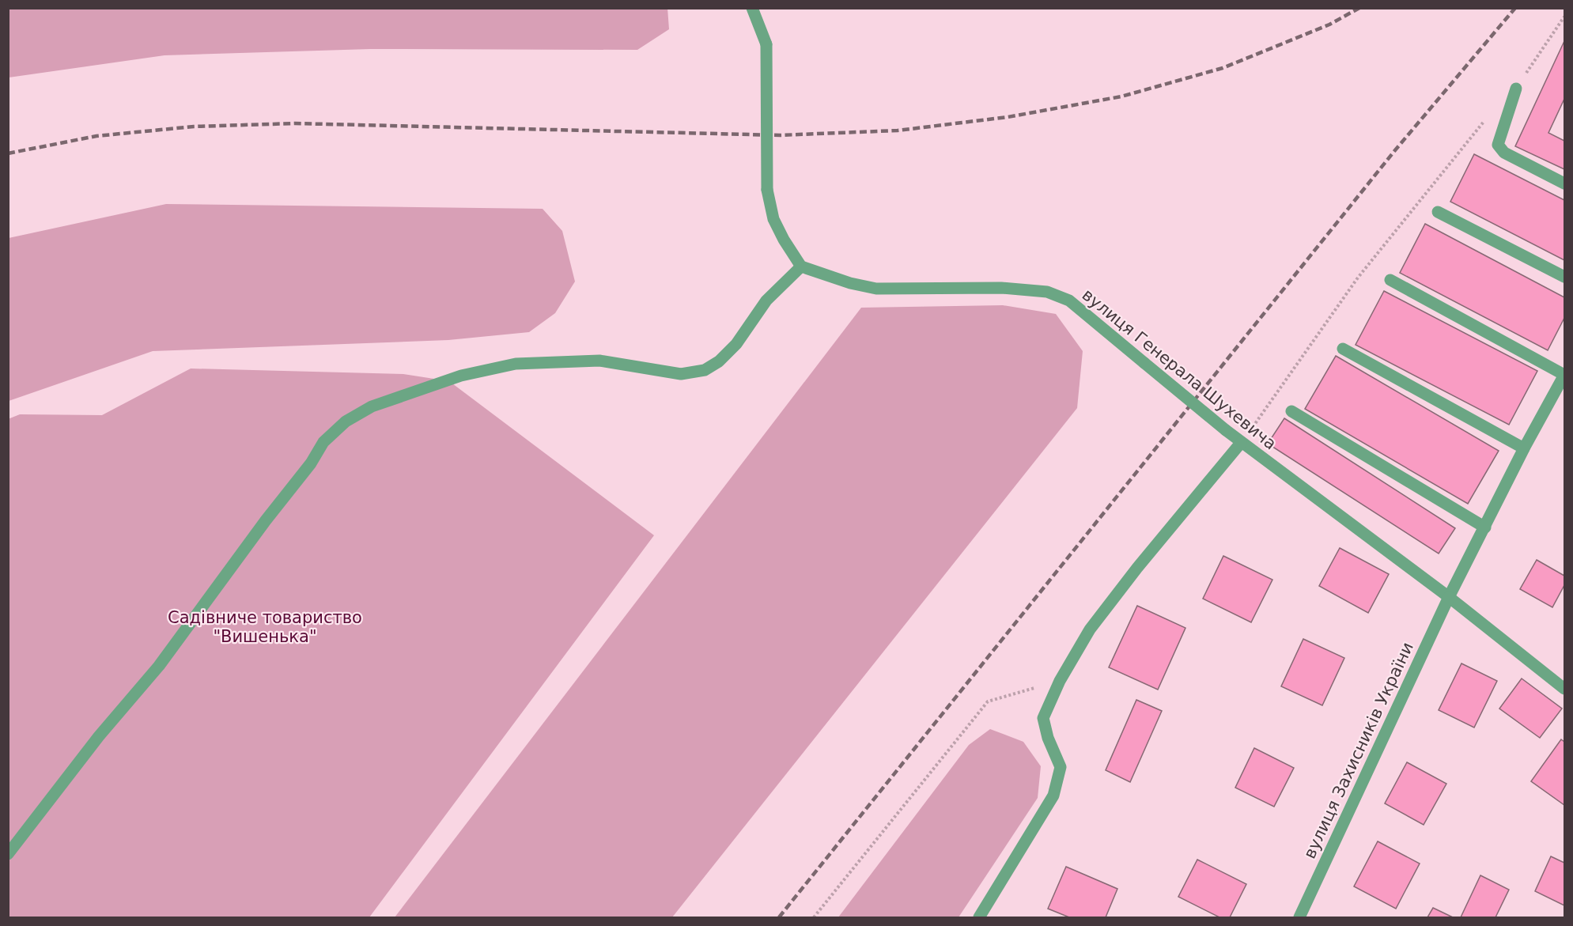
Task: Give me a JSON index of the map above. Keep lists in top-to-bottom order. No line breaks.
{"streets":{"street":["вулиця Генерала Шухевича","вулиця Захисників України"]},"crossings":[["вулиця Генерала Шухевича","вулиця Захисників України"]],"parks":["Садівниче товариство \"Вишенька\""]}
